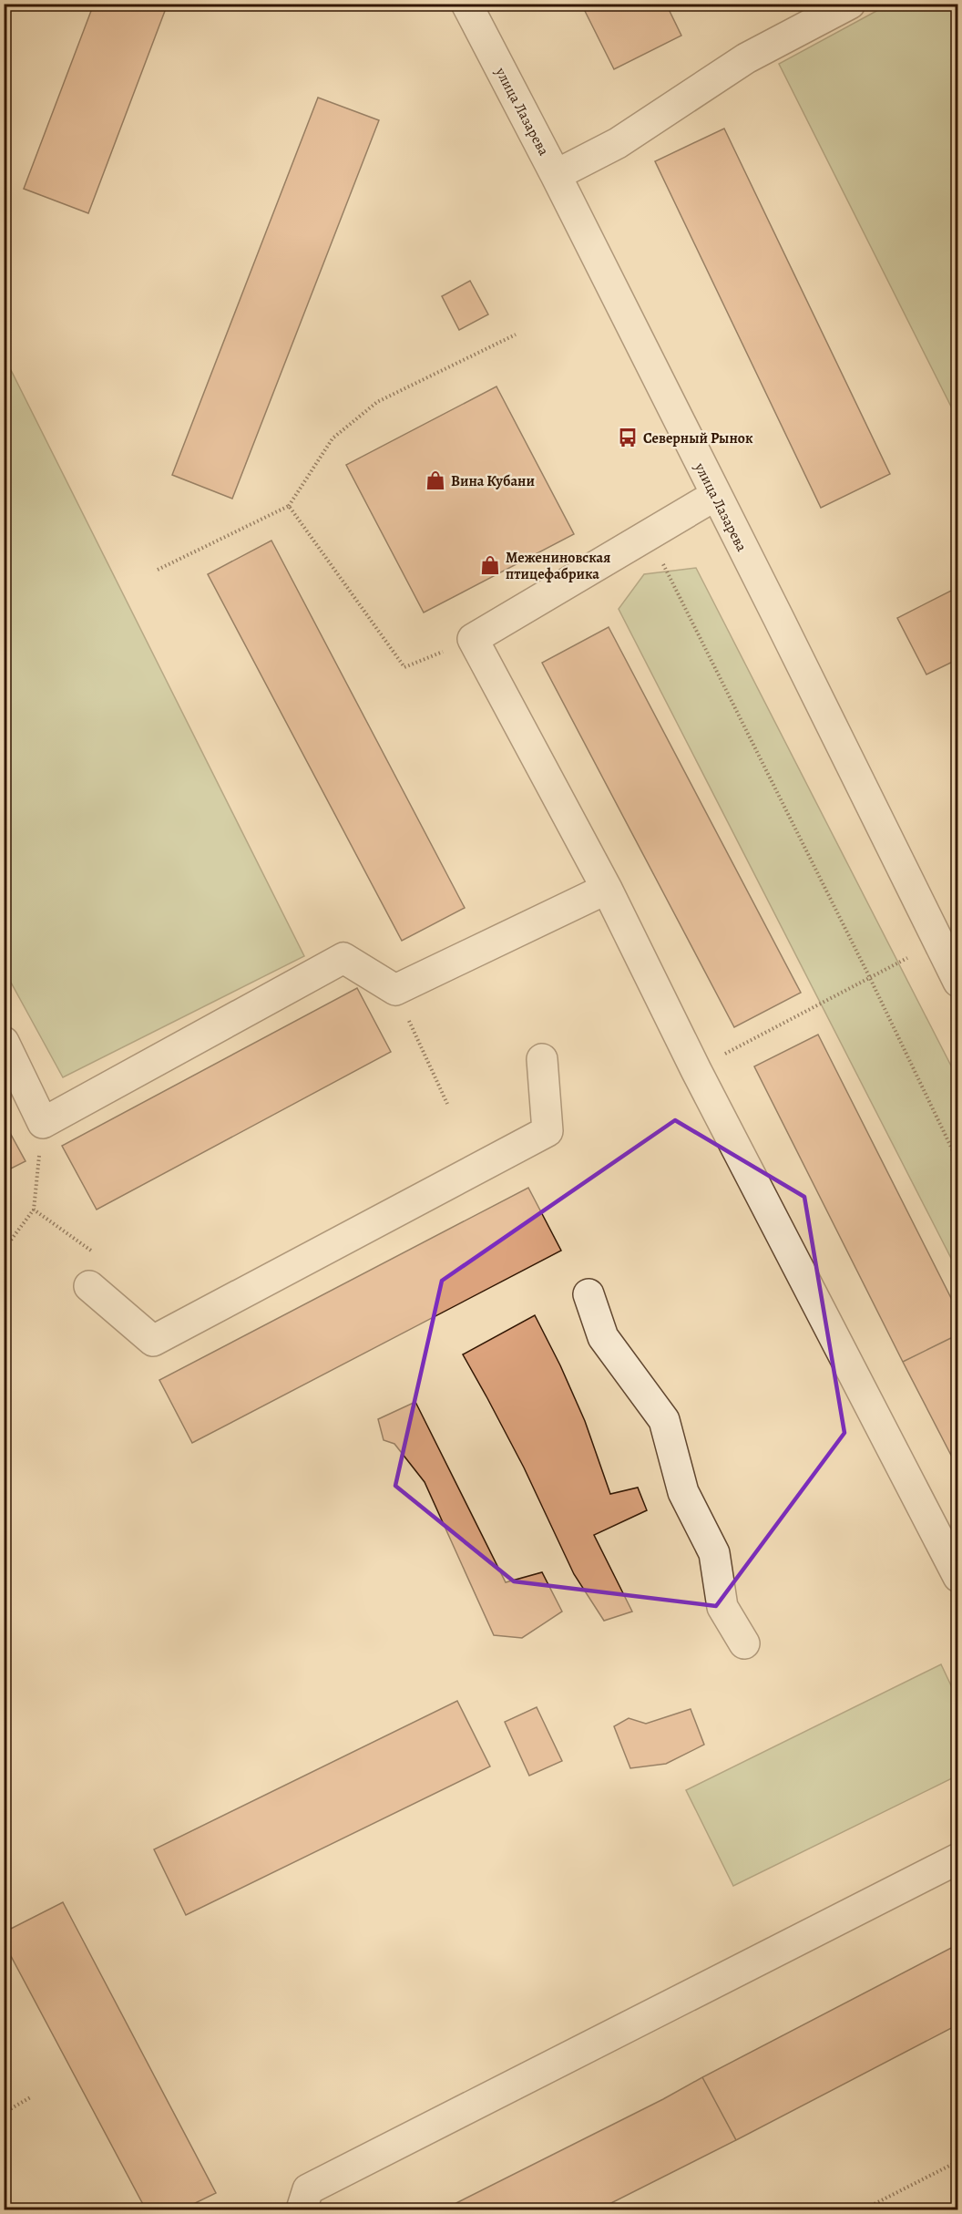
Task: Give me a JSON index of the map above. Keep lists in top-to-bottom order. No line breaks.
{"streets":{"street":["улица Лазарева"]},"places":{"bus stop":["Северный Рынок"],"shop":["Вина Кубани","Межениновская птицефабрика"]}}
